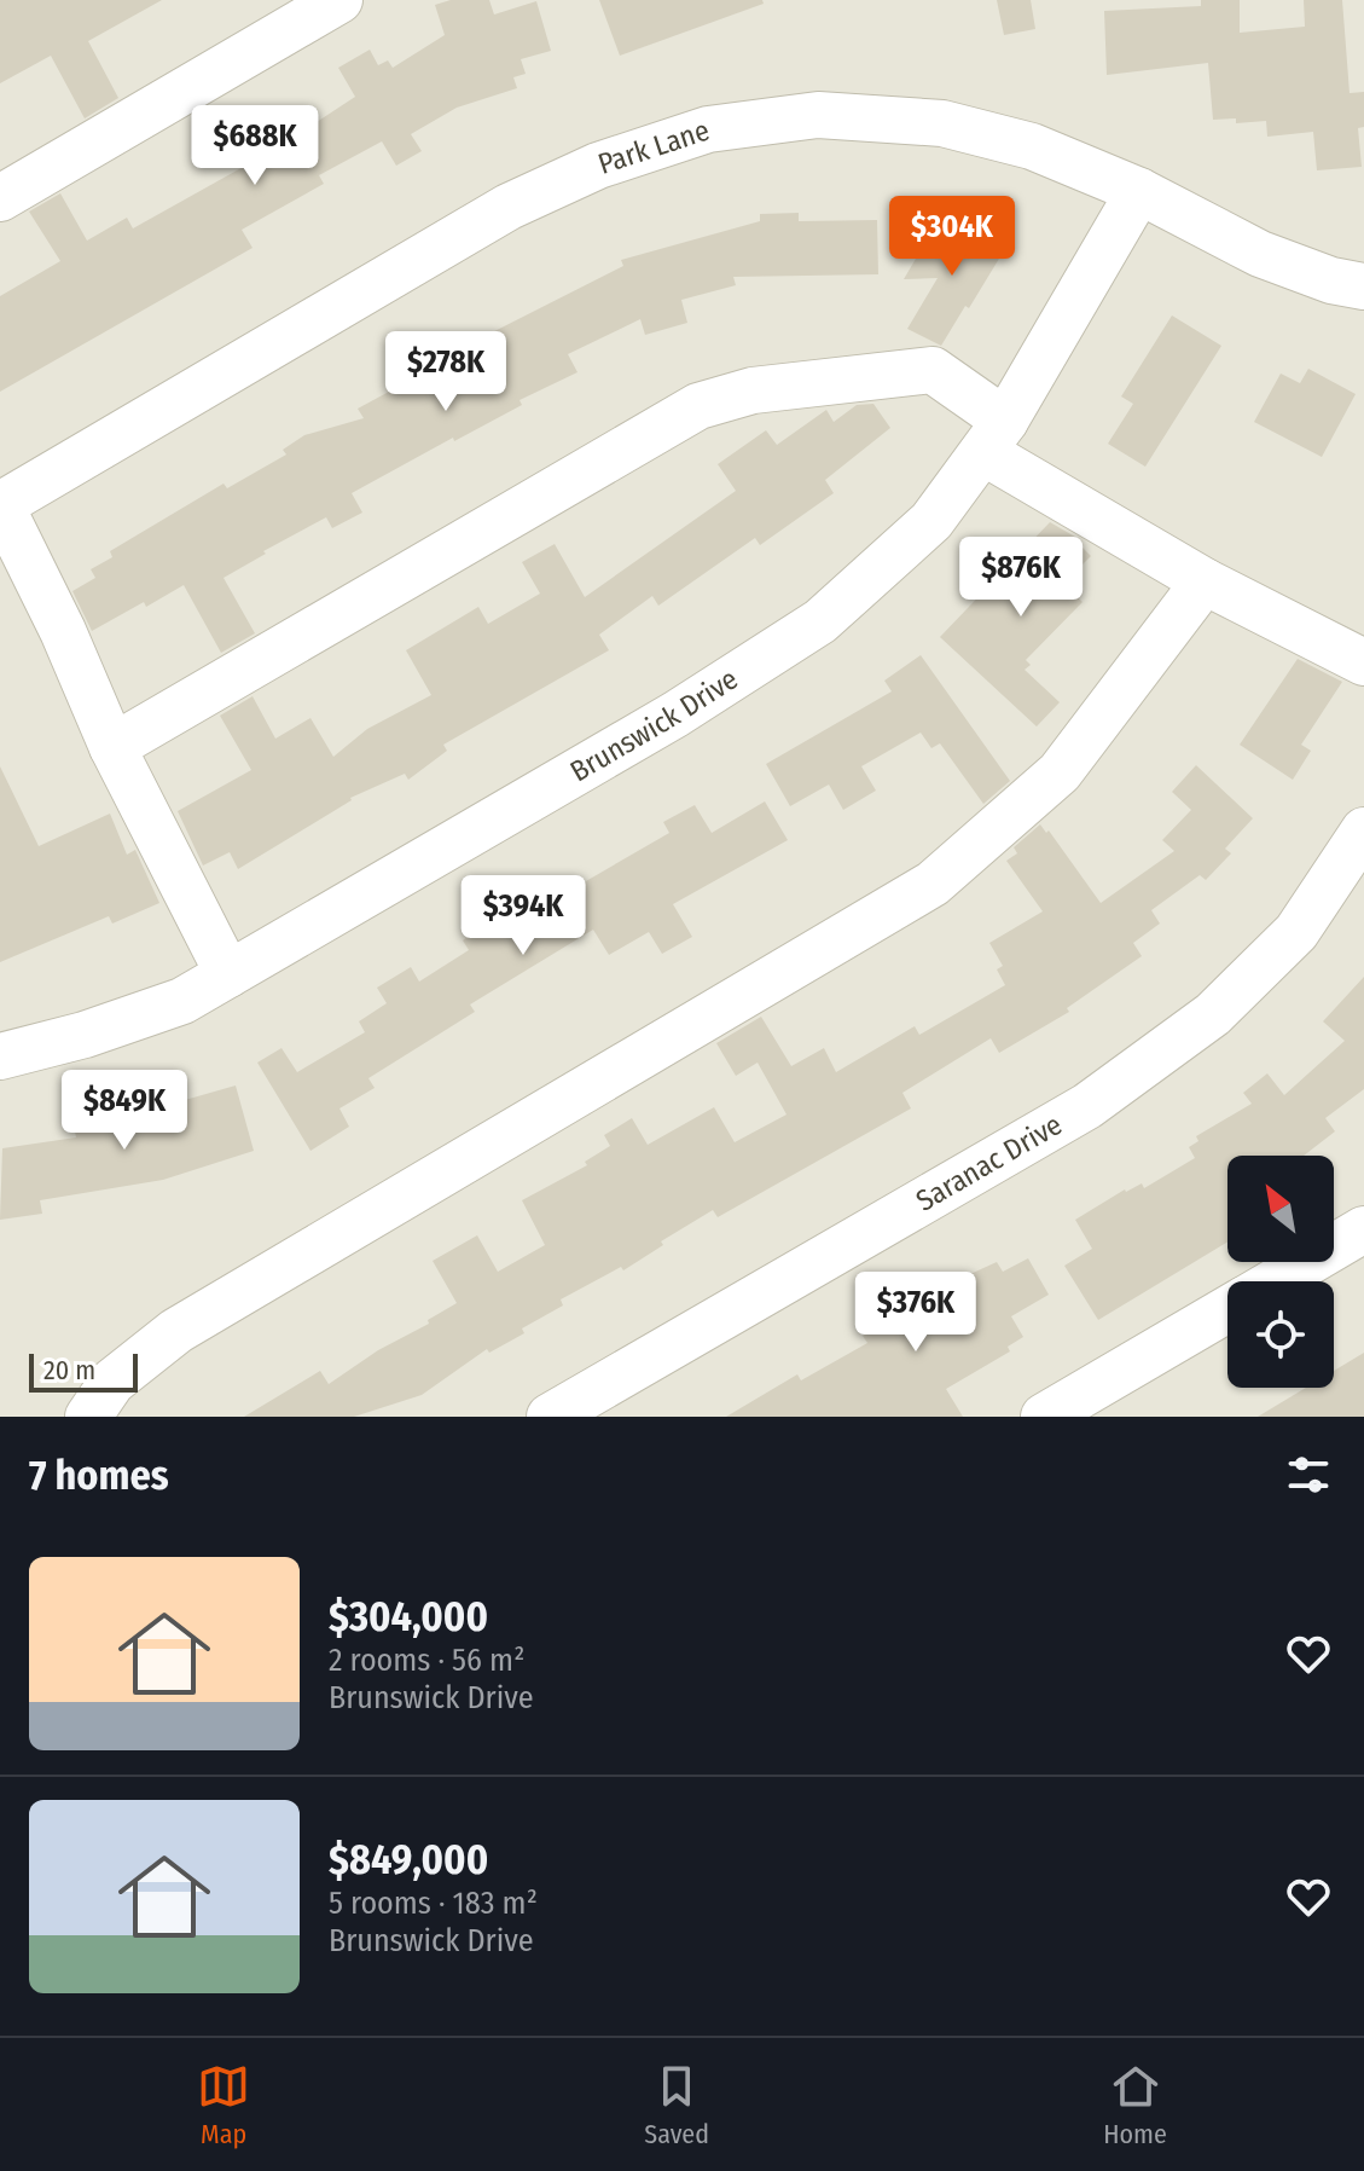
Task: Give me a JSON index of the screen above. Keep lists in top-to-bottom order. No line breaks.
{"streets":{"street":["Park Lane","Brunswick Drive","Saranac Drive"]},"crossings":[["Park Lane","Brunswick Drive"]],"scale_bar":"20 m","north":"top left","page":{"price":["$688K","$304K","$278K","$876K","$394K","$849K","$376K"],"scale":"20 m","heading":"7 homes","list":[{"name":"$304,000","note":"2 rooms · 56 m² · Brunswick Drive"},{"name":"$849,000","note":"5 rooms · 183 m² · Brunswick Drive"}],"tabs":["Map","Saved","Home"]}}
